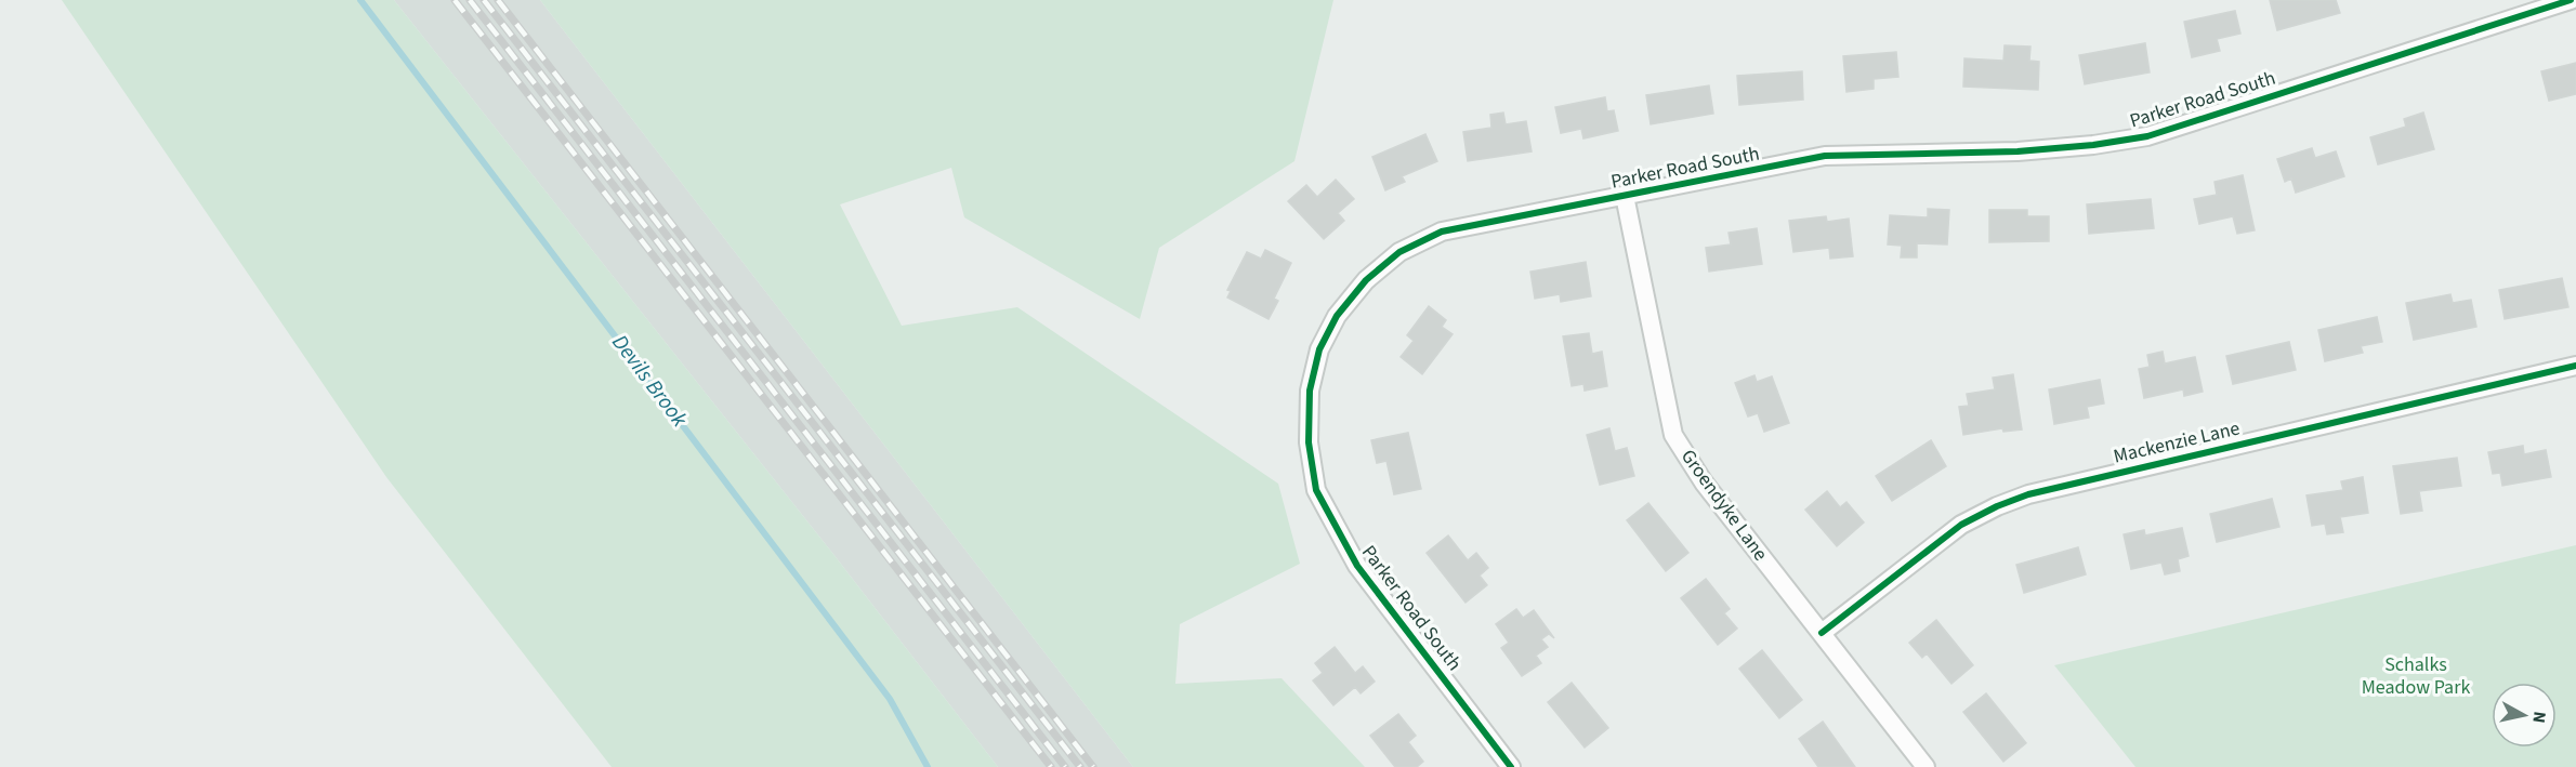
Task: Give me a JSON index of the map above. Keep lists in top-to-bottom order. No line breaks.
{"streets":{"street":["Parker Road South","Mackenzie Lane","Groendyke Lane"]},"crossings":[["Parker Road South","Groendyke Lane"],["Mackenzie Lane","Groendyke Lane"]],"water":["Devils Brook"],"parks":["Schalks Meadow Park"],"north":"right"}
